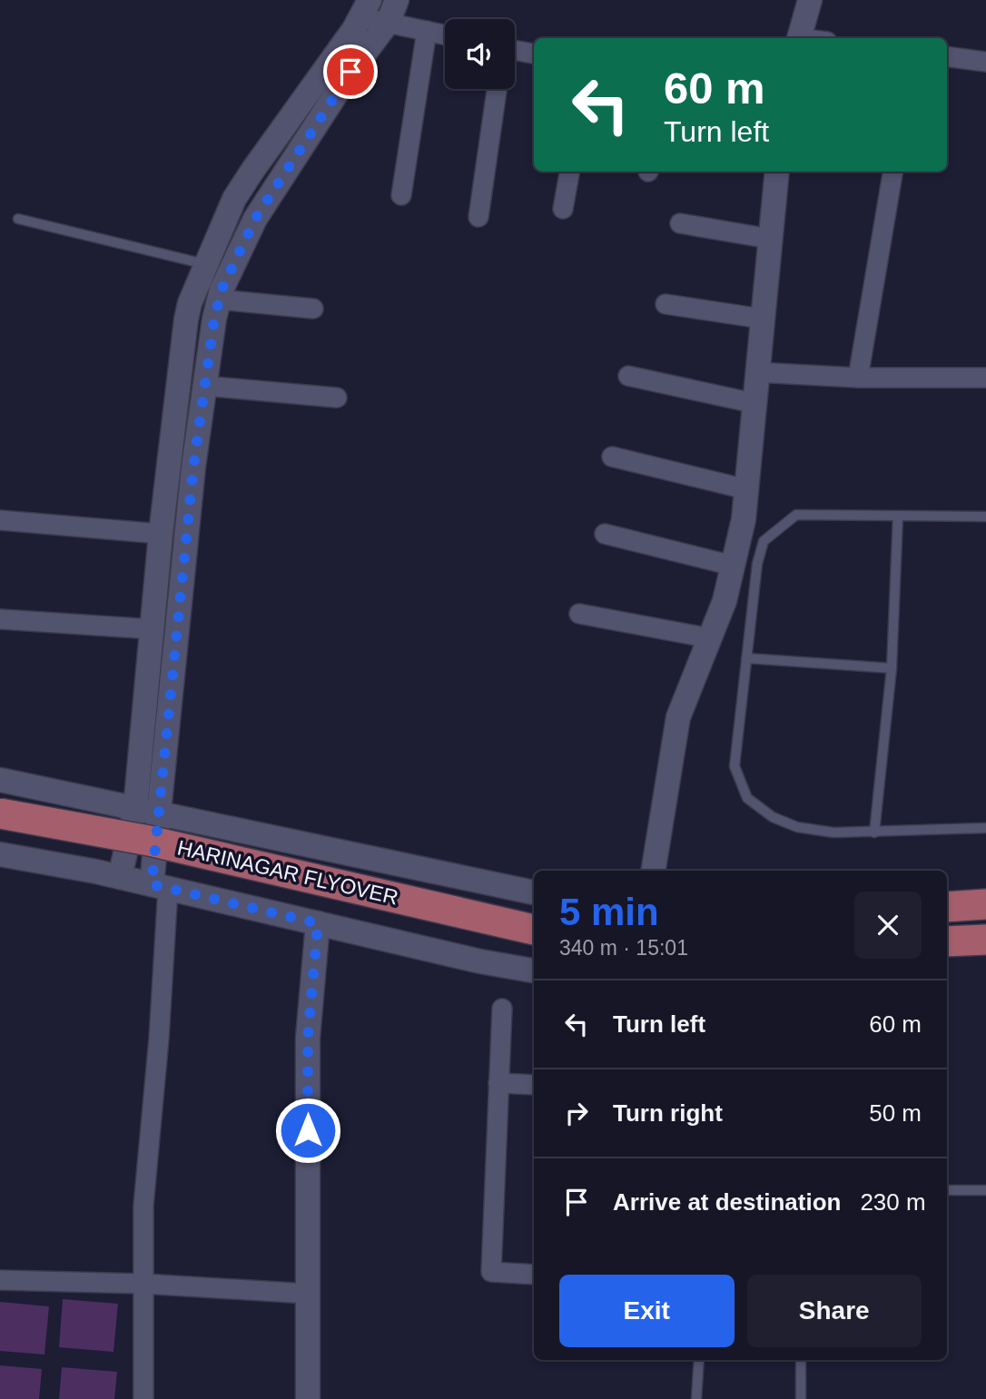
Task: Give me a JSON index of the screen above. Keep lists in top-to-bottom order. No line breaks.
{"streets":{"main road":["HARINAGAR FLYOVER"]},"page":{"turn":["60 m","Turn left"],"heading":["5 min","340 m · 15:01"],"list":[{"name":"Turn left","value":"60 m"},{"name":"Turn right","value":"50 m"},{"name":"Arrive at destination","value":"230 m"}],"buttons":["Exit","Share"]}}
